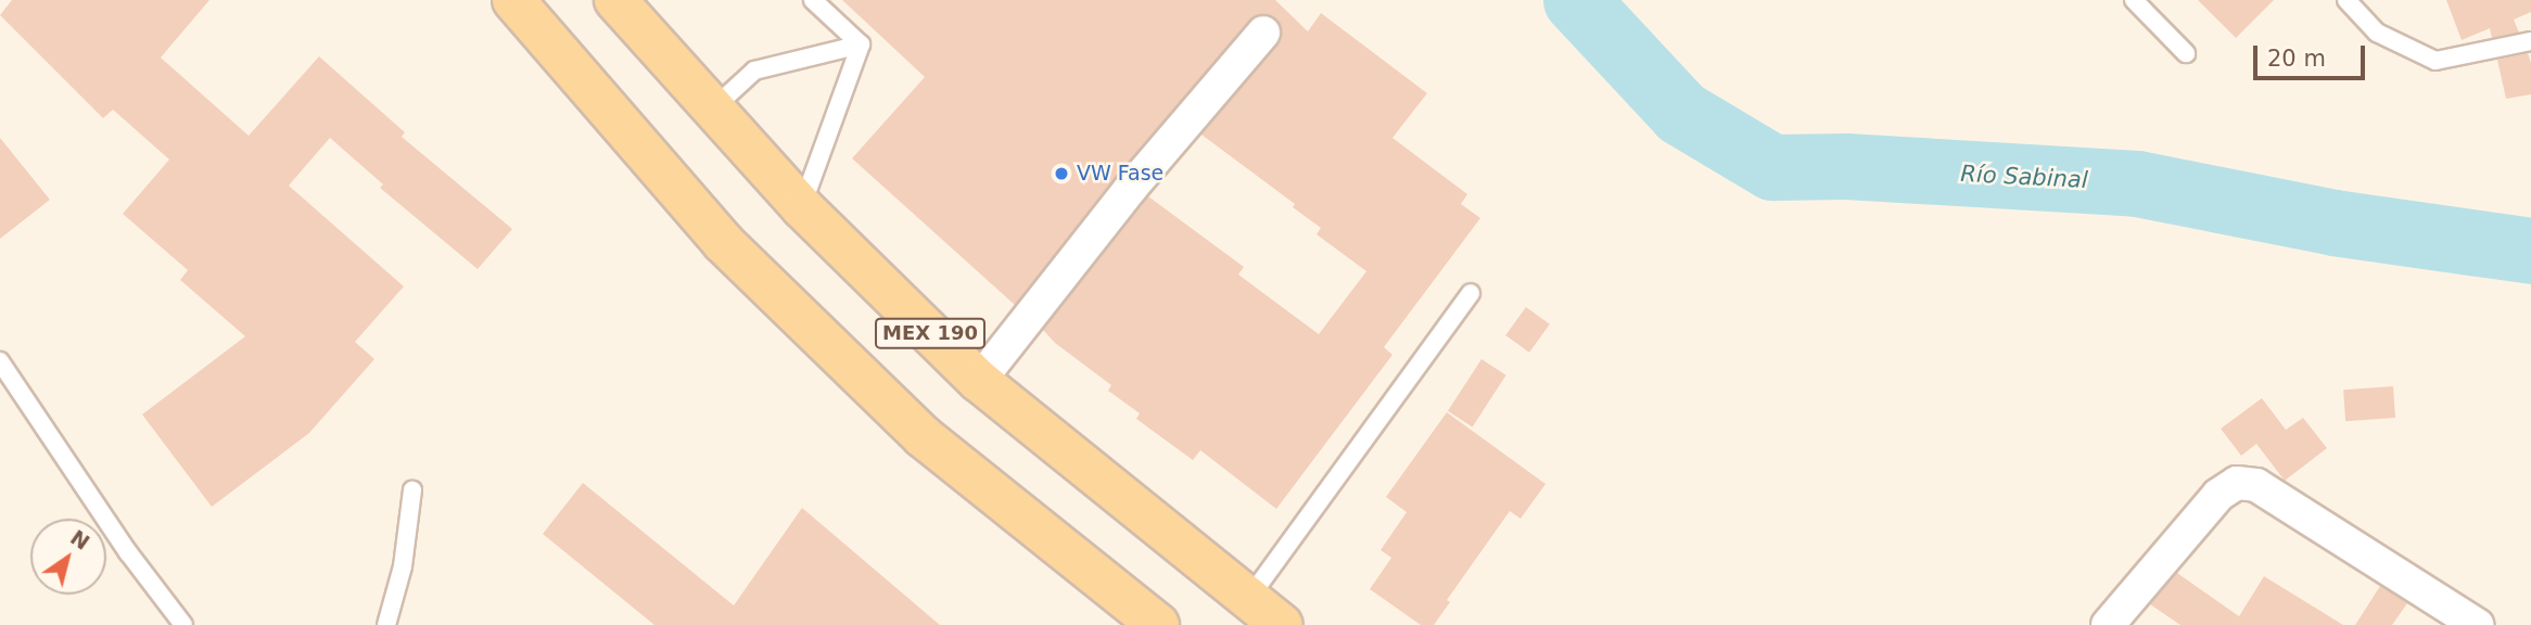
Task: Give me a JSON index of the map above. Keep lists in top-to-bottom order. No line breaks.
{"streets":{"main road":["MEX 190"]},"water":["Río Sabinal"],"places":["VW Fase"],"scale_bar":"20 m","north":"top right"}
